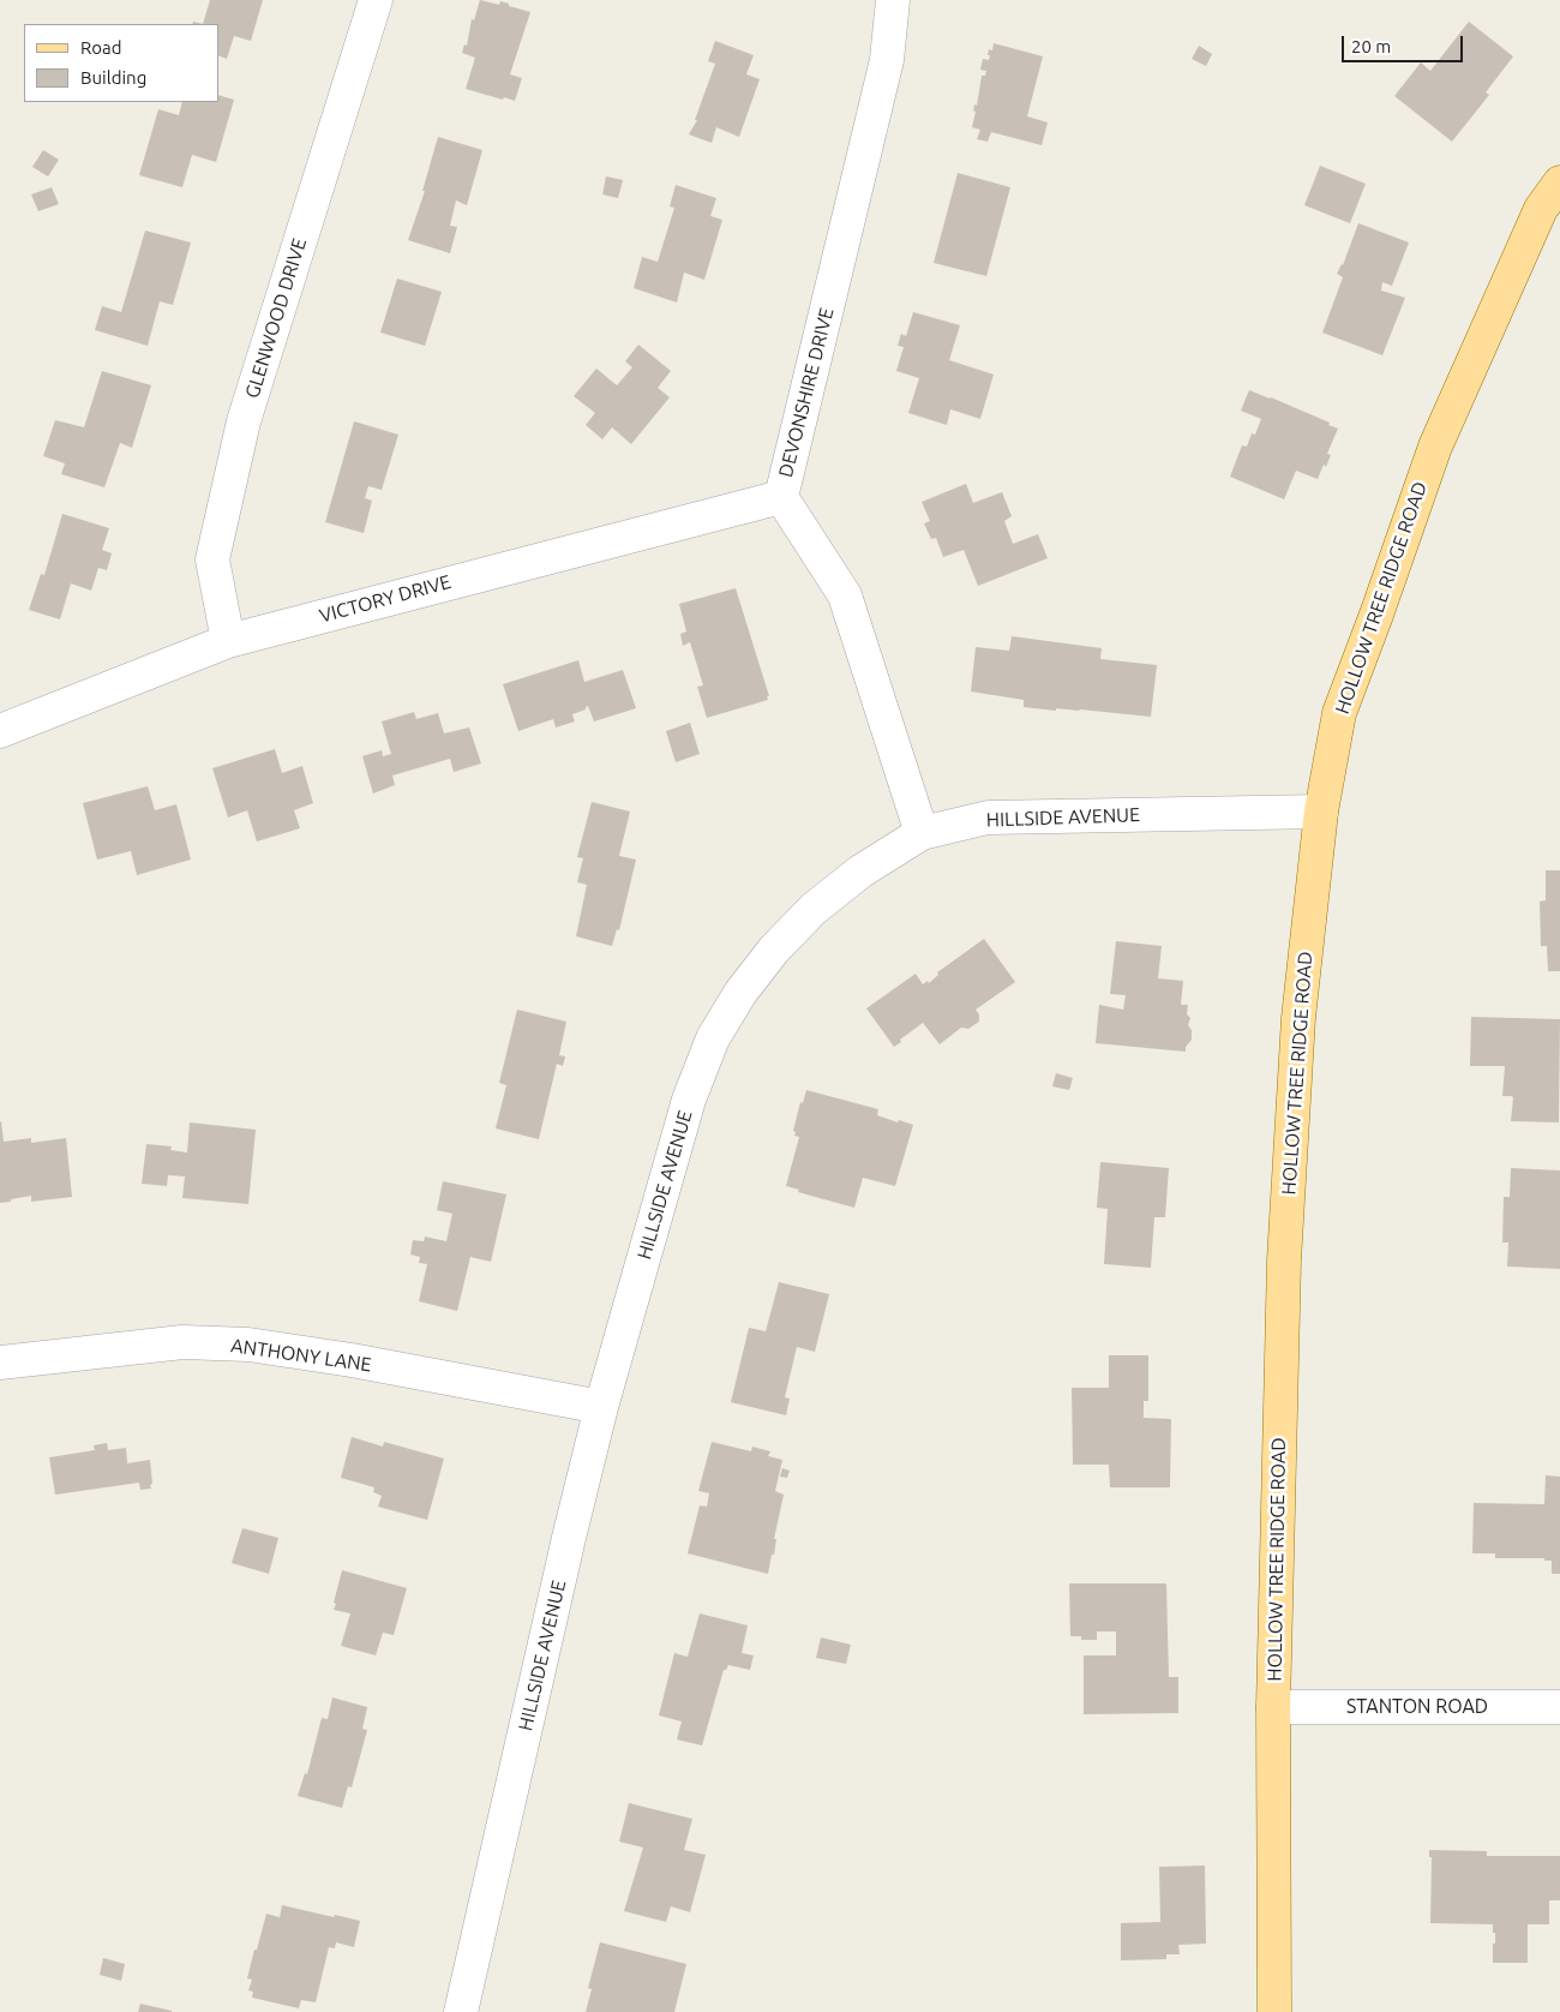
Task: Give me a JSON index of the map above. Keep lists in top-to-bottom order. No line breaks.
{"streets":{"main road":["HOLLOW TREE RIDGE ROAD"],"street":["GLENWOOD DRIVE","DEVONSHIRE DRIVE","VICTORY DRIVE","HILLSIDE AVENUE","ANTHONY LANE","STANTON ROAD"]},"crossings":[["GLENWOOD DRIVE","VICTORY DRIVE"],["DEVONSHIRE DRIVE","VICTORY DRIVE"],["DEVONSHIRE DRIVE","HILLSIDE AVENUE"],["HOLLOW TREE RIDGE ROAD","HILLSIDE AVENUE"],["HOLLOW TREE RIDGE ROAD","STANTON ROAD"],["HILLSIDE AVENUE","ANTHONY LANE"]],"legend":["Road","Building"],"scale_bar":"20 m"}
